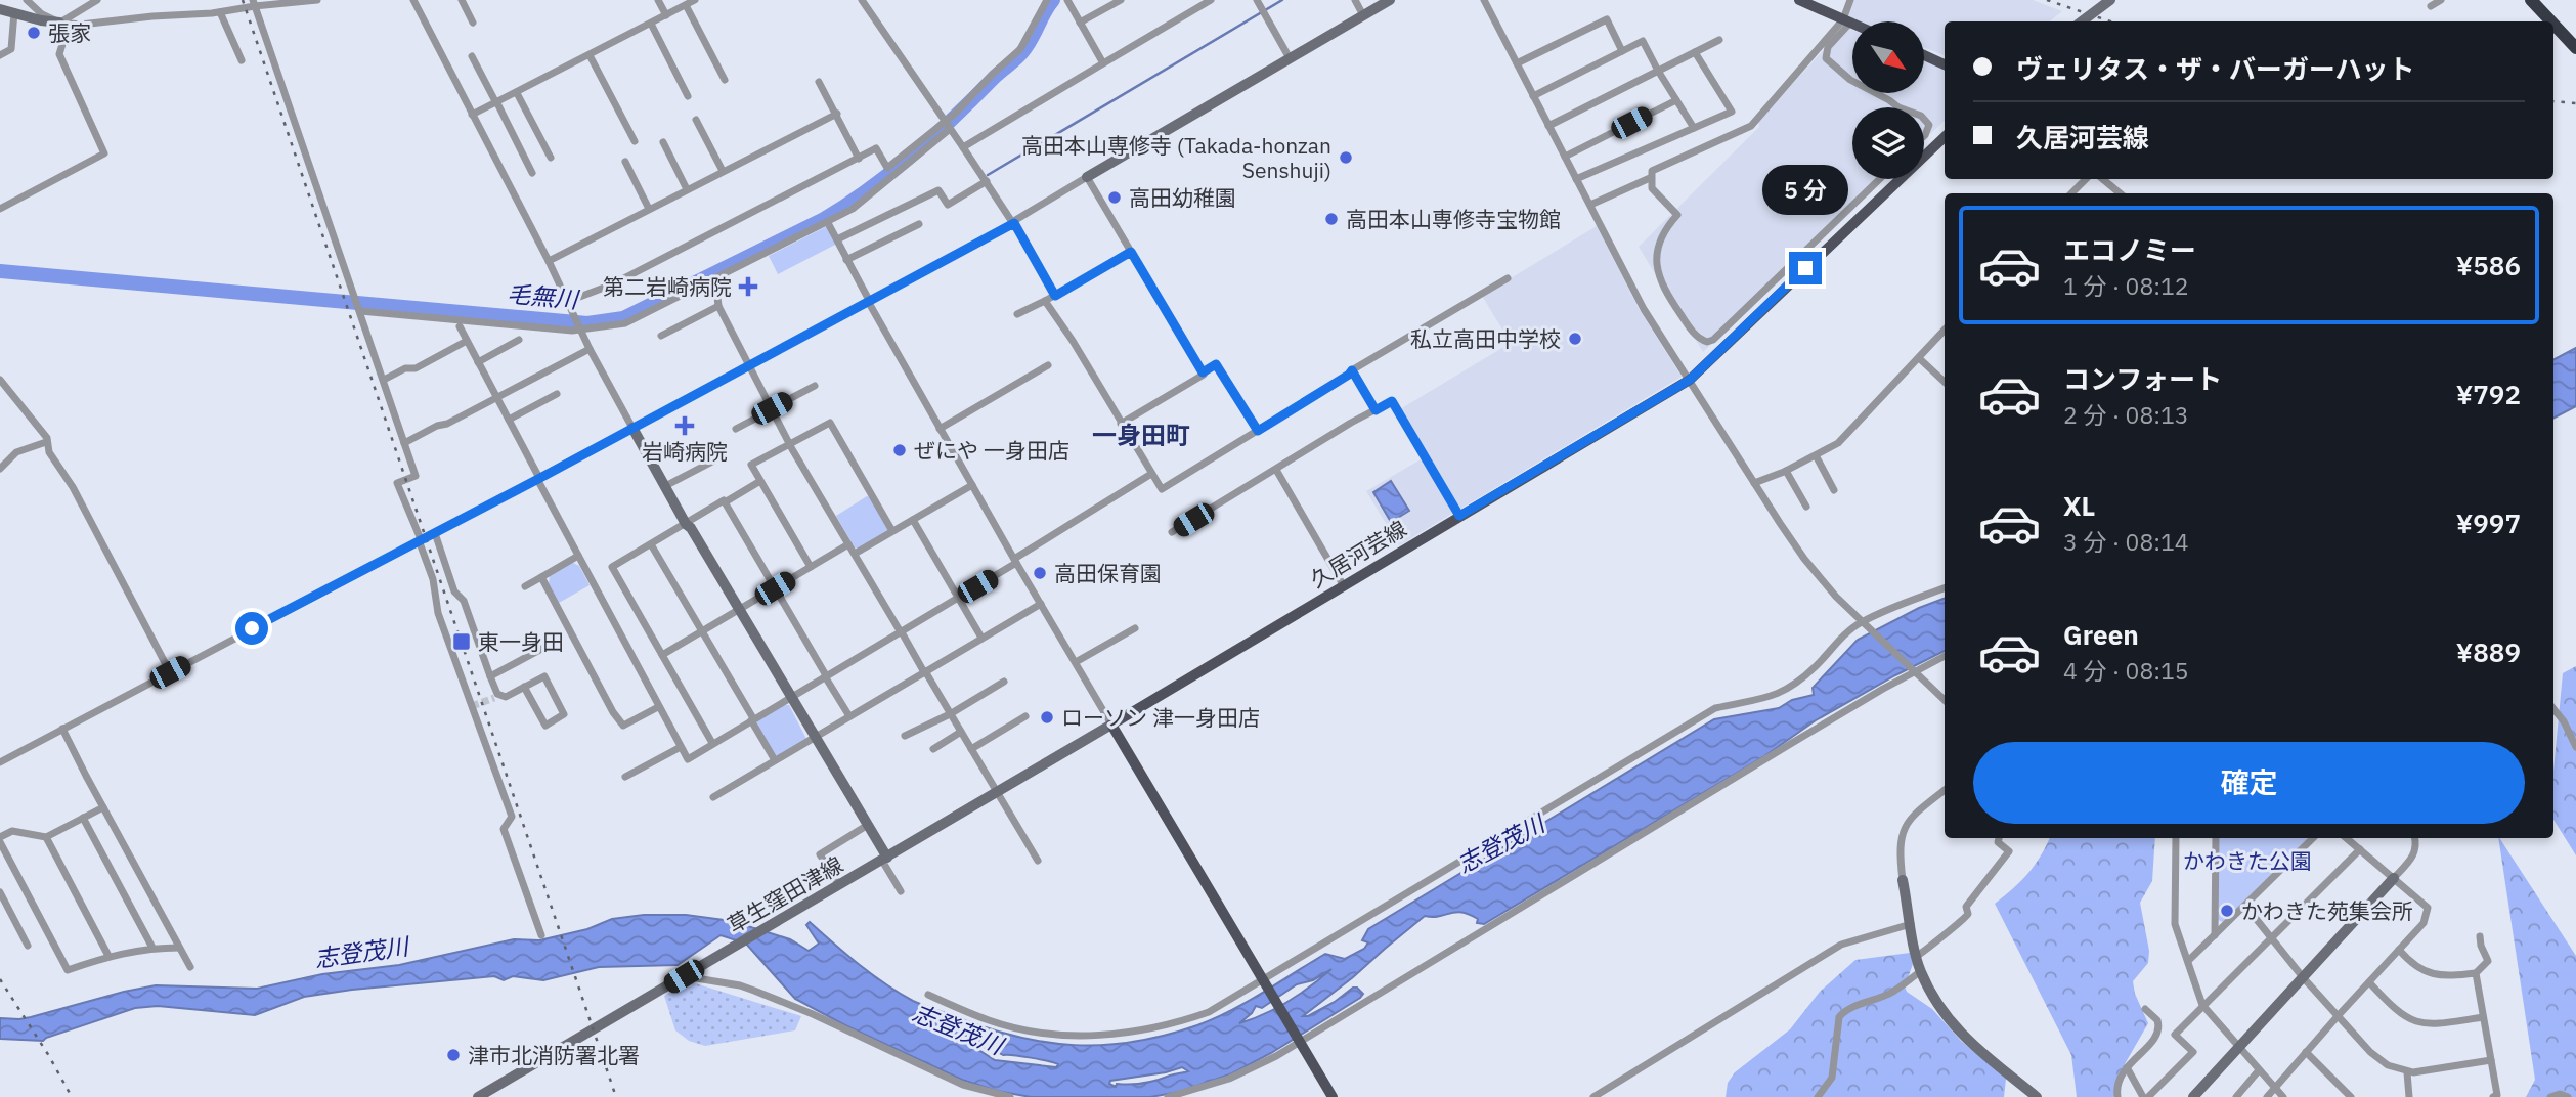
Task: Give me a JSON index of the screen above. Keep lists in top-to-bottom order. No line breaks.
{"streets":{"main road":["久居河芸線"],"street":["草生窪田津線"]},"crossings":[["久居河芸線","草生窪田津線"]],"districts":["一身田町"],"water":["毛無川","志登茂川"],"parks":["かわきた公園"],"places":{"other":["張家","高田本山専修寺 (Takada-honzan Senshuji)","高田幼稚園","高田本山専修寺宝物館","私立高田中学校","ぜにや 一身田店","高田保育園","ローソン 津一身田店","かわきた苑集会所","津市北消防署北署"],"health":["第二岩崎病院","岩崎病院"],"transit":["東一身田"]},"north":"bottom right","page":{"banner":["ヴェリタス・ザ・バーガーハット","久居河芸線"],"bubble":"5 分","list":[{"name":"エコノミー","note":"1 分 · 08:12","value":"¥586"},{"name":"コンフォート","note":"2 分 · 08:13","value":"¥792"},{"name":"XL","note":"3 分 · 08:14","value":"¥997"},{"name":"Green","note":"4 分 · 08:15","value":"¥889"}],"buttons":"確定"}}
